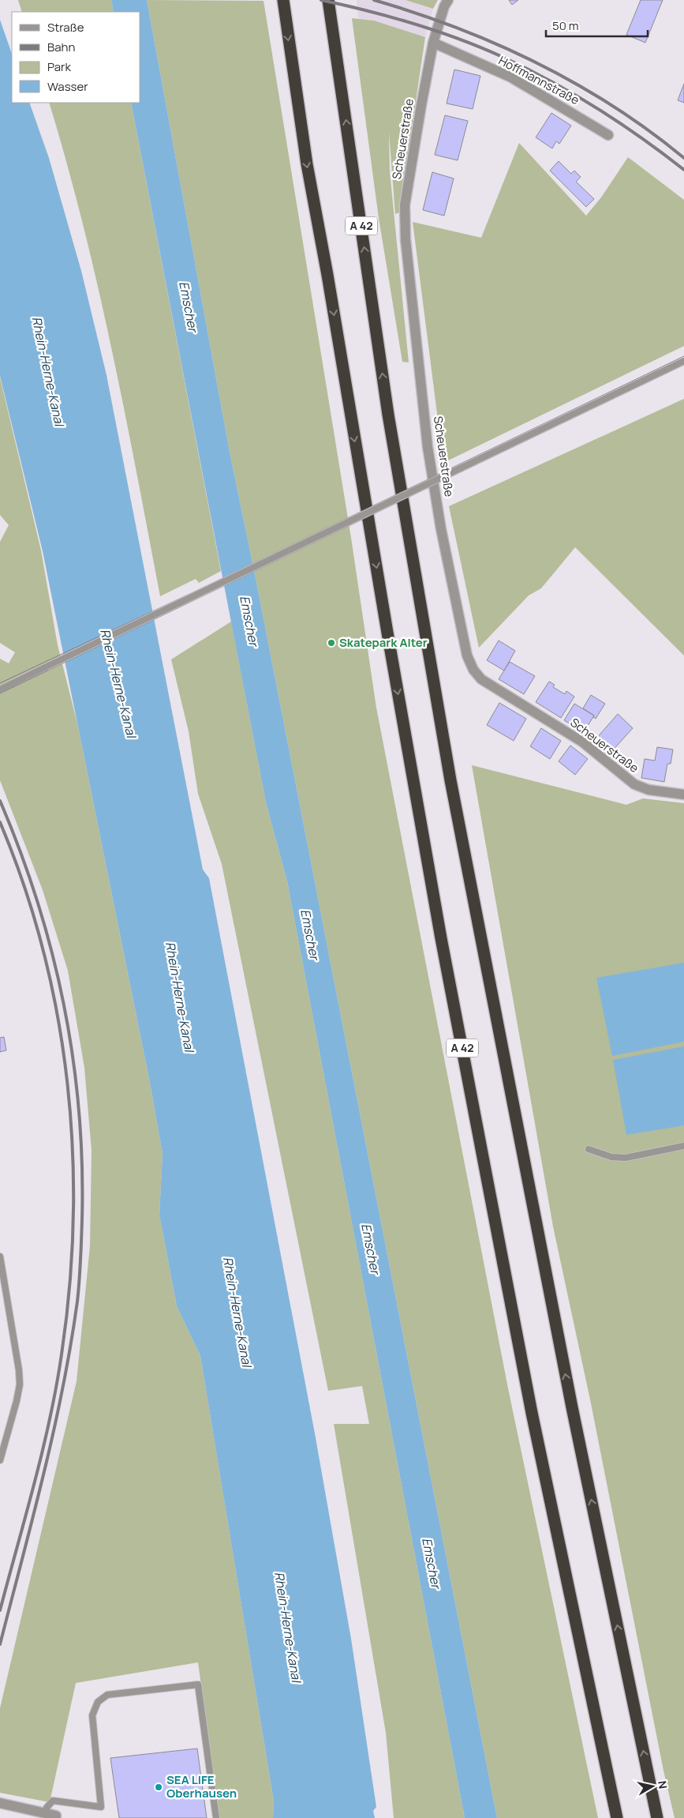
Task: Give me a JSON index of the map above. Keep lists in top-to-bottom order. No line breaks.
{"streets":{"highway":["A 42"],"street":["Hoffmannstraße","Scheuerstraße"]},"crossings":[["Hoffmannstraße","Scheuerstraße"]],"water":["Emscher","Rhein-Herne-Kanal"],"places":["Skatepark Alter","SEA LIFE Oberhausen"],"legend":["Straße","Bahn","Park","Wasser"],"scale_bar":"50 m","north":"right"}
